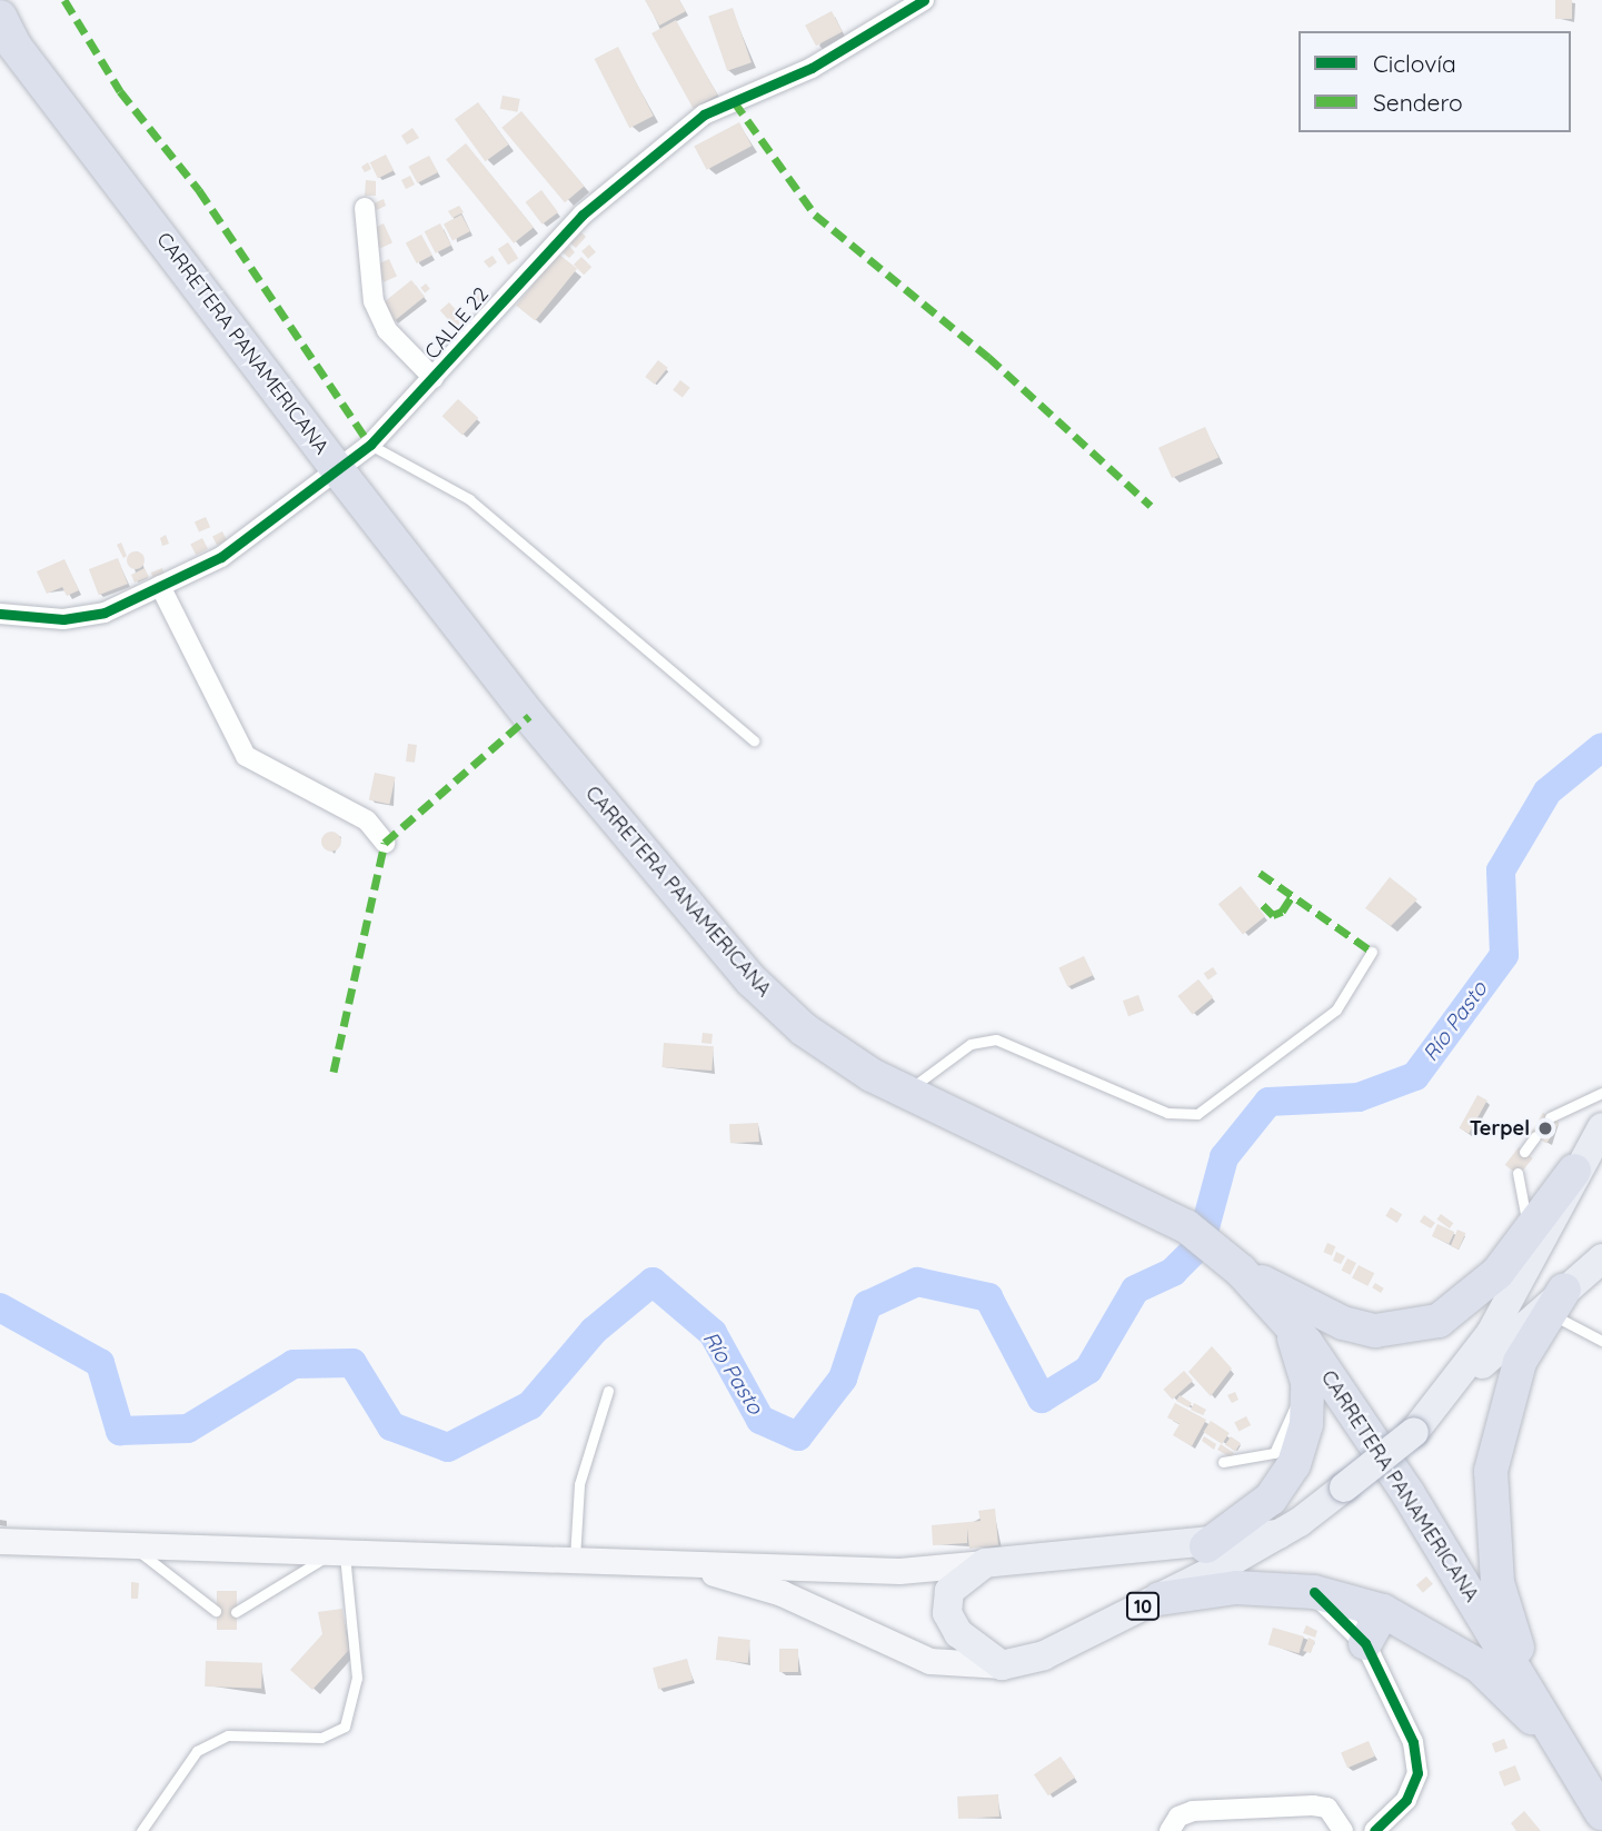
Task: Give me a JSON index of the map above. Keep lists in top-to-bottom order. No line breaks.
{"streets":{"highway":["CARRETERA PANAMERICANA"],"main road":["10"],"street":["CALLE 22"]},"crossings":[["CALLE 22","CARRETERA PANAMERICANA"]],"water":["Río Pasto"],"places":["Terpel"],"legend":["Ciclovía","Sendero"]}
